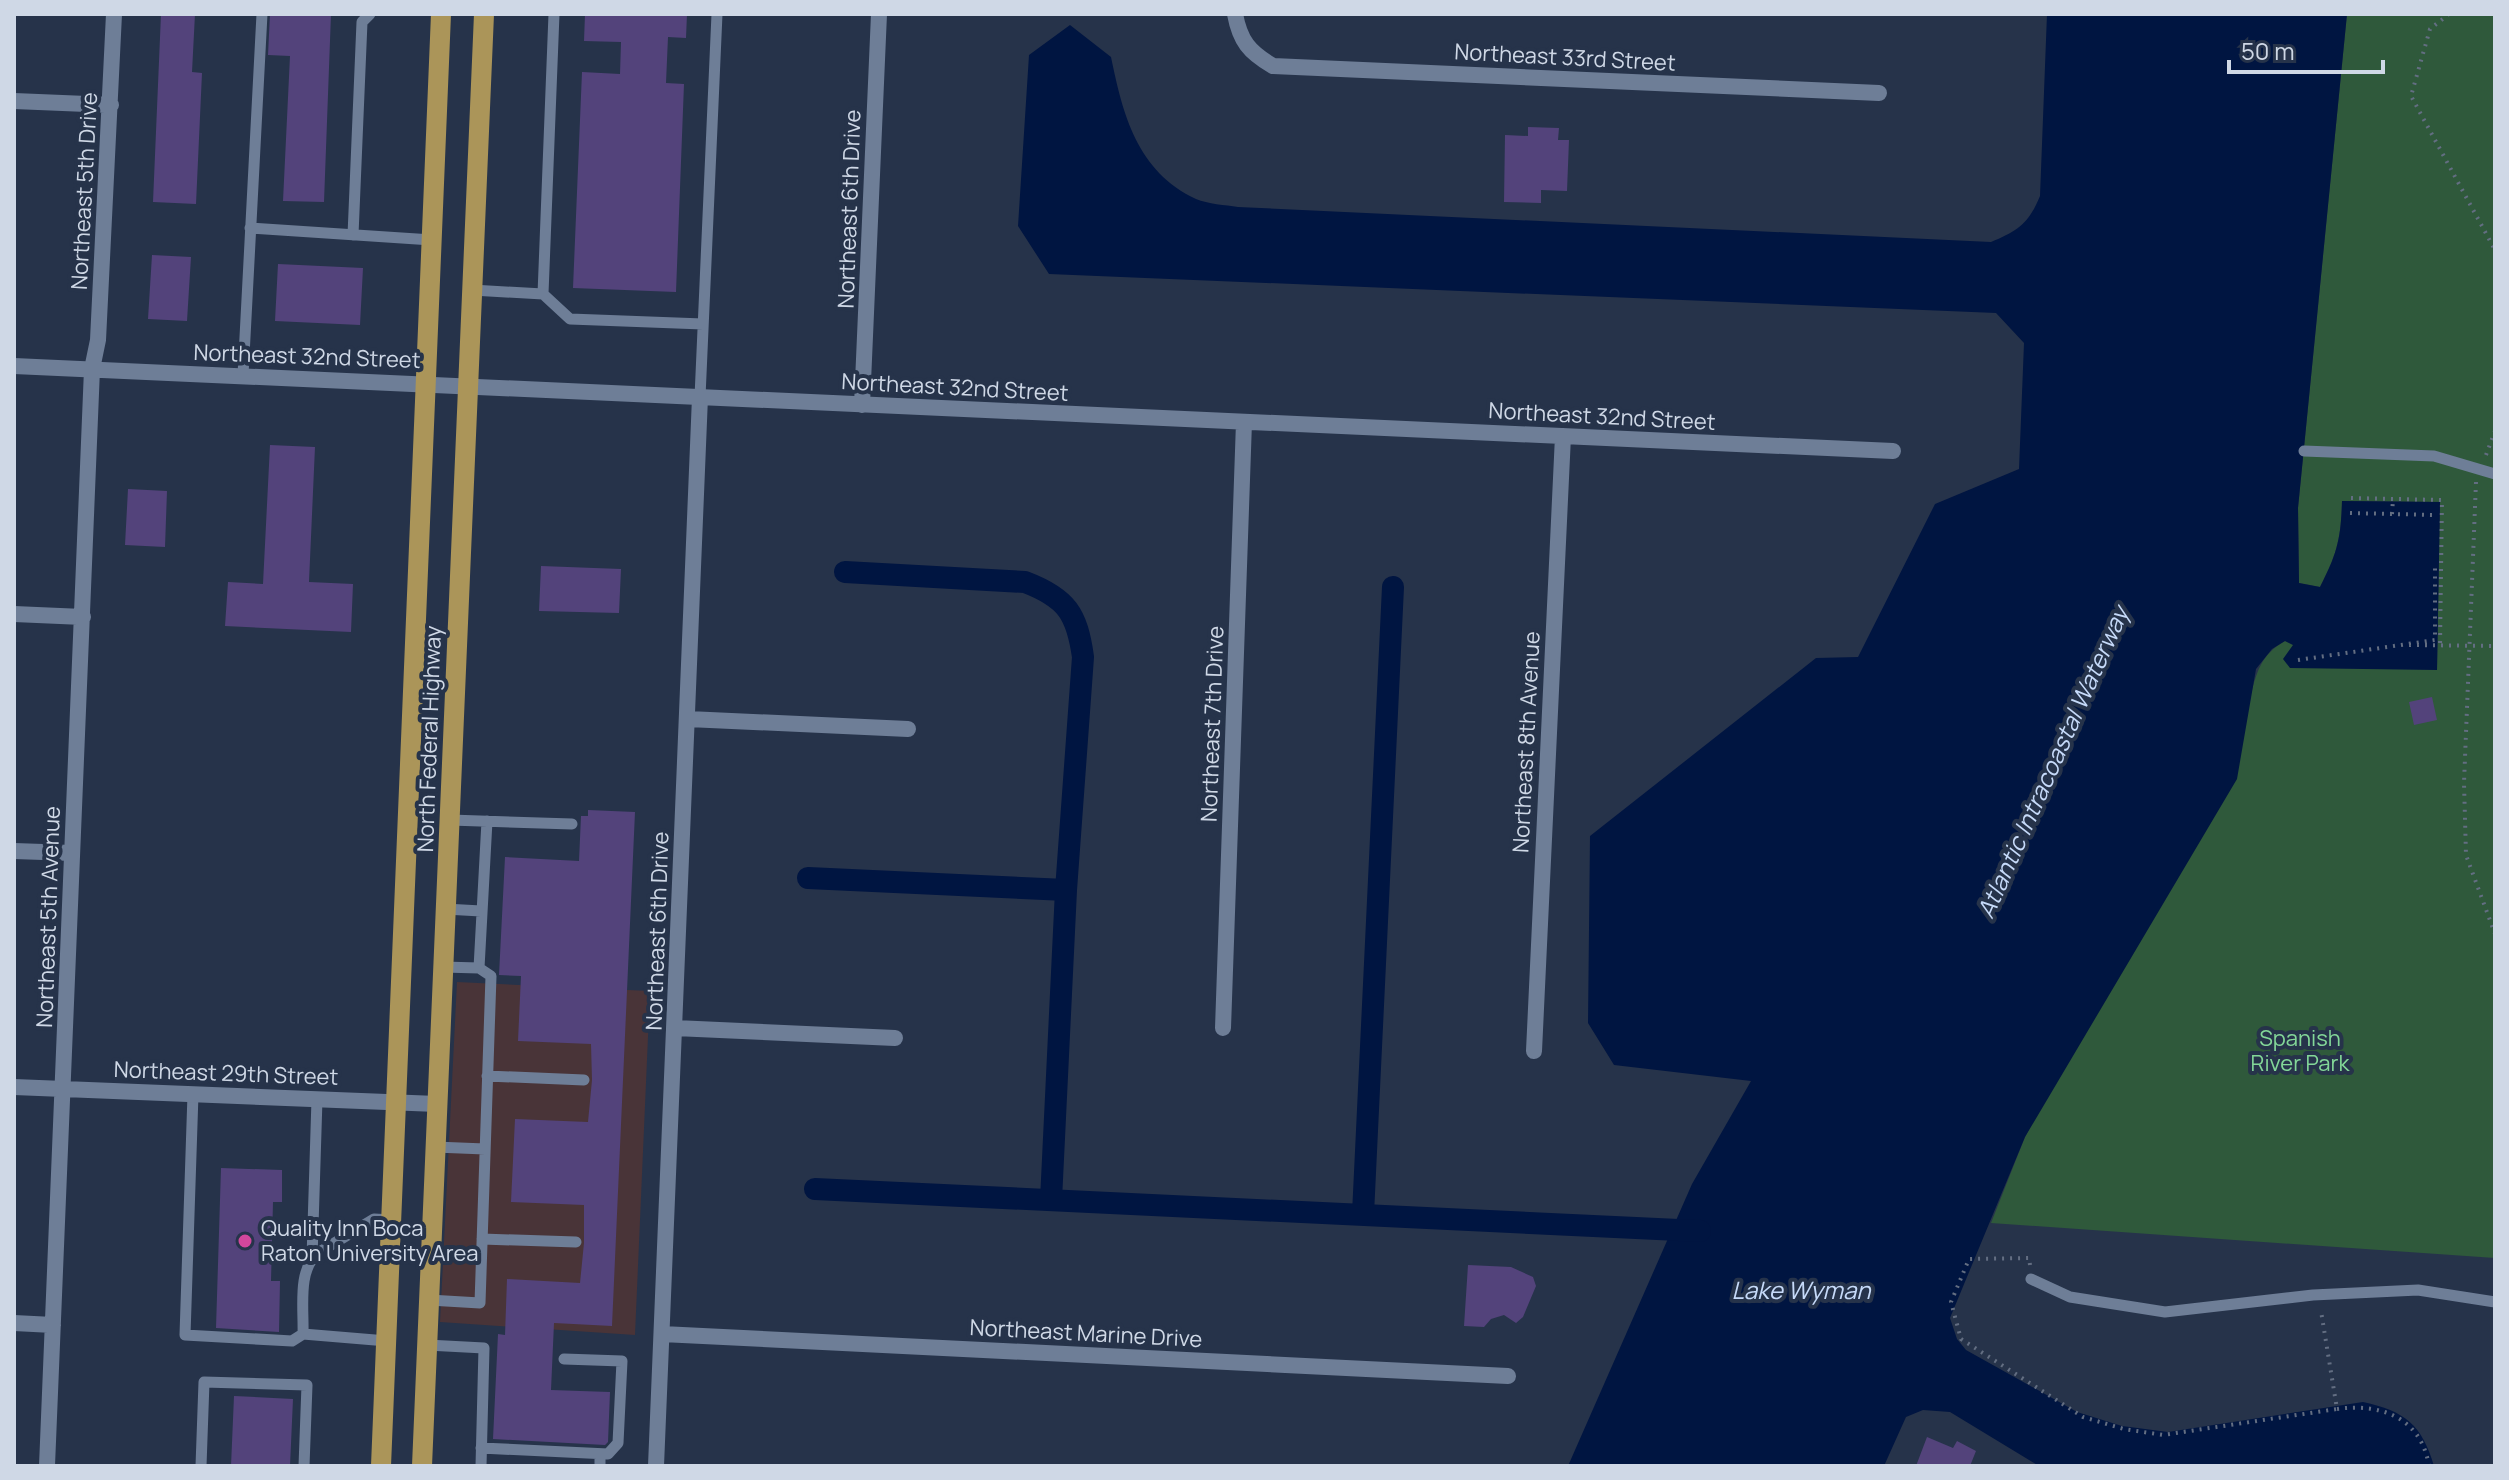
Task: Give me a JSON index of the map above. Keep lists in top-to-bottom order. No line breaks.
{"streets":{"main road":["North Federal Highway"],"street":["Northeast 33rd Street","Northeast 5th Drive","Northeast 6th Drive","Northeast 32nd Street","Northeast 7th Drive","Northeast 8th Avenue","Northeast 5th Avenue","Northeast 29th Street","Northeast Marine Drive"]},"crossings":[["Northeast 5th Drive","Northeast 32nd Street"],["Northeast 5th Drive","Northeast 5th Avenue"],["Northeast 6th Drive","Northeast 32nd Street"],["Northeast 6th Drive","Northeast Marine Drive"],["Northeast 32nd Street","Northeast 7th Drive"],["Northeast 32nd Street","North Federal Highway"],["Northeast 32nd Street","Northeast 8th Avenue"],["Northeast 32nd Street","Northeast 5th Avenue"],["North Federal Highway","Northeast 29th Street"],["Northeast 5th Avenue","Northeast 29th Street"]],"water":["Atlantic Intracoastal Waterway","Lake Wyman"],"parks":["Spanish River Park"],"places":["Quality Inn Boca Raton University Area"],"scale_bar":"50 m"}
